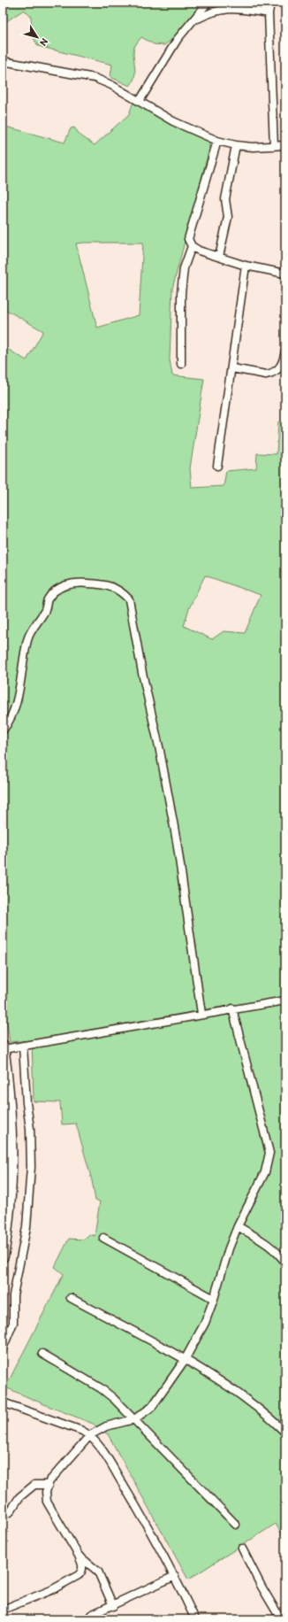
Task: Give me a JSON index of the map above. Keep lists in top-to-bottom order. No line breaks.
{"north":"bottom right"}
